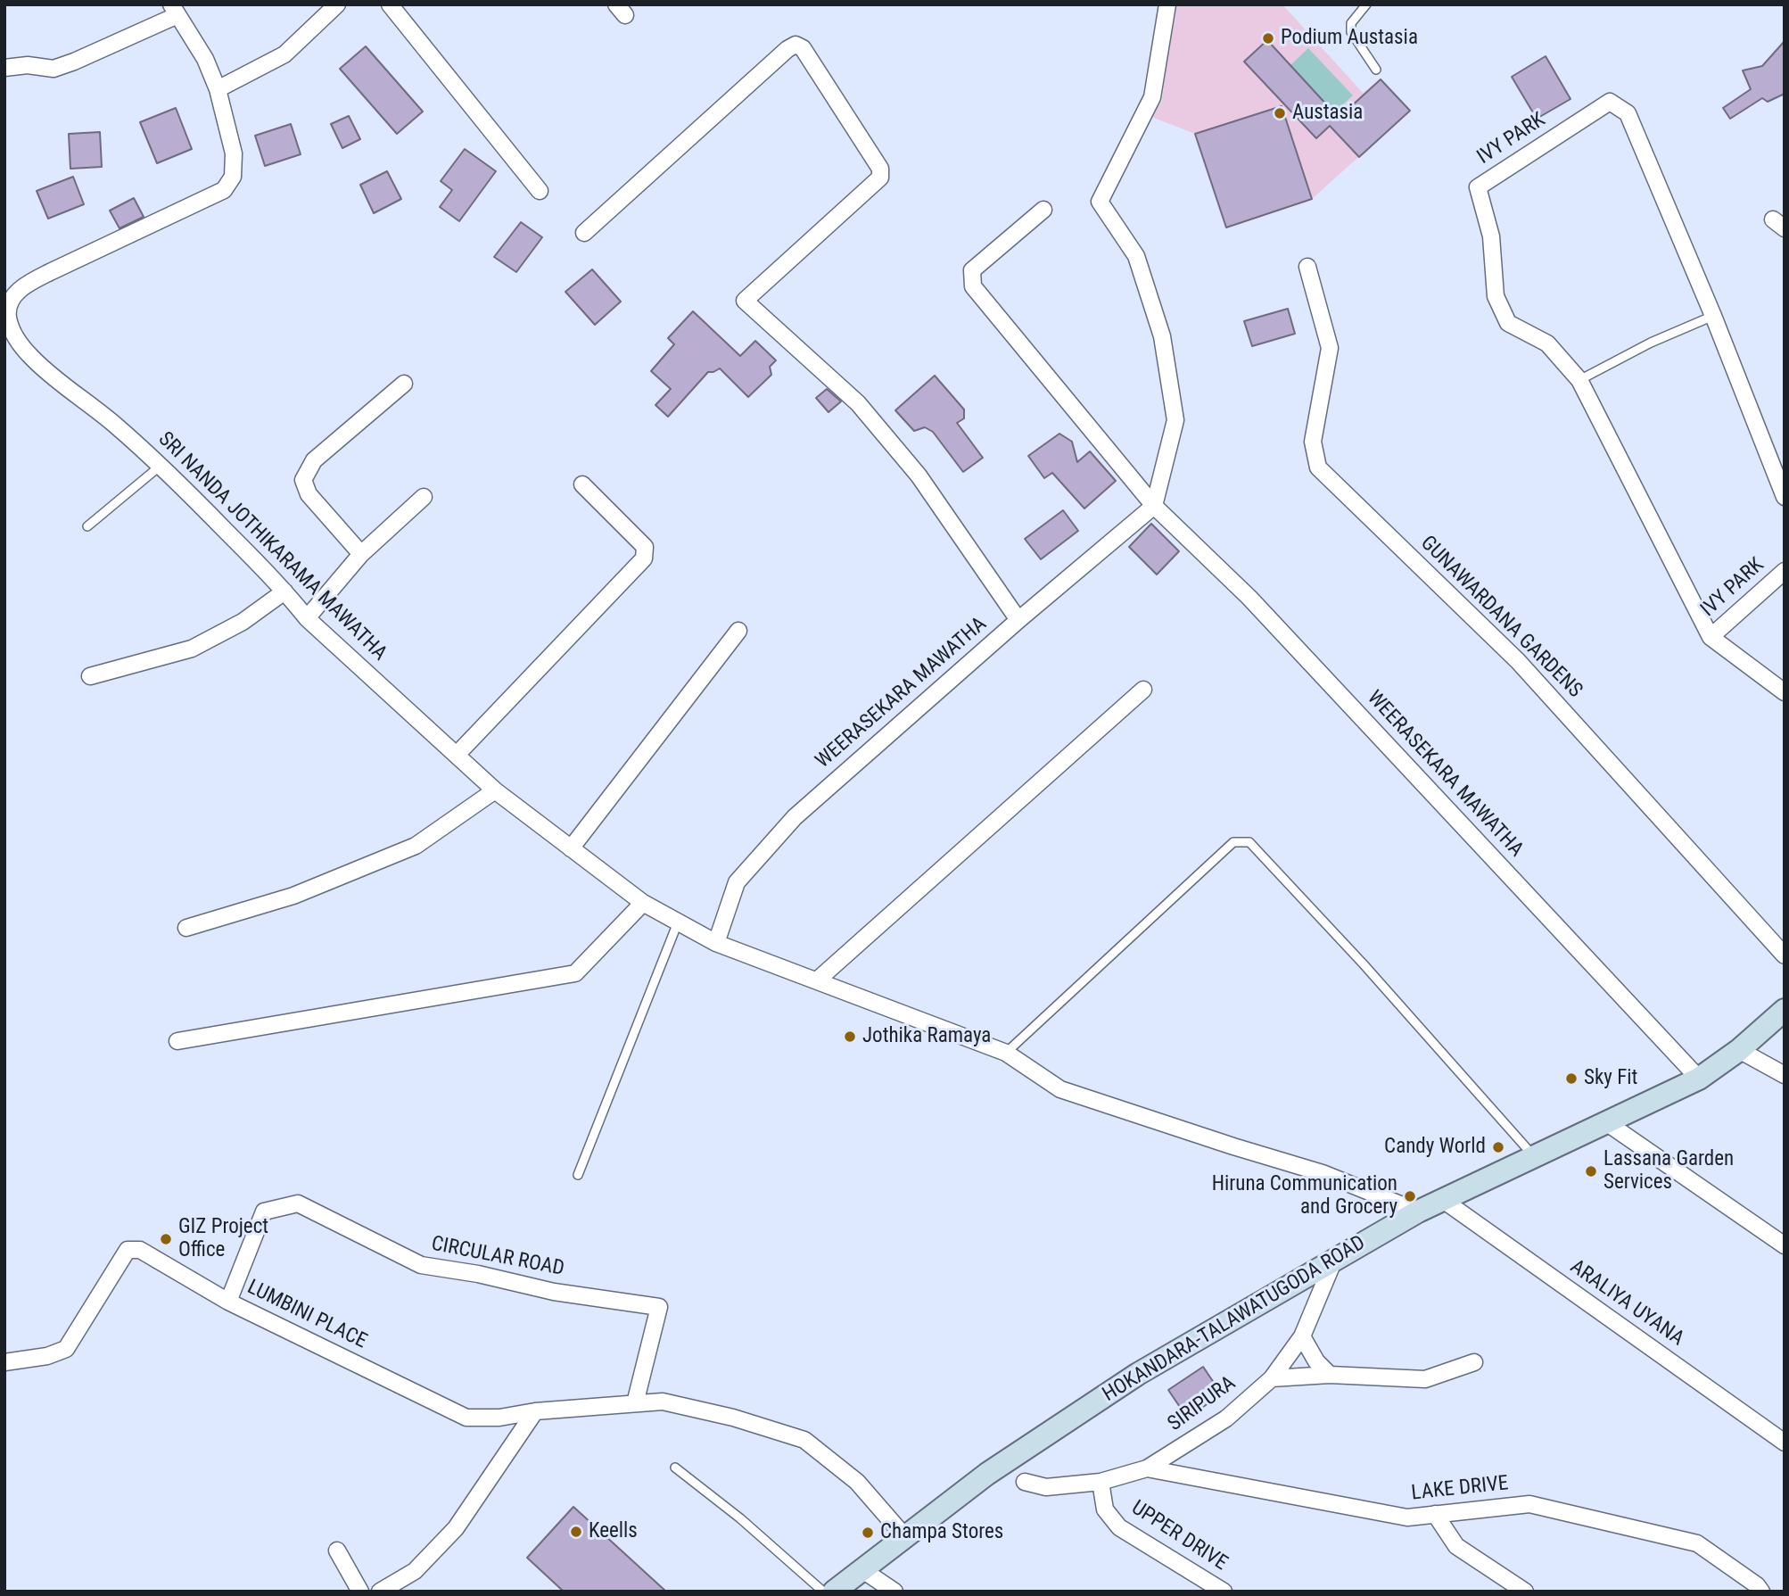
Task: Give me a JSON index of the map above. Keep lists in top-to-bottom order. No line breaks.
{"streets":{"main road":["HOKANDARA-TALAWATUGODA ROAD"],"street":["IVY PARK","SRI NANDA JOTHIKARAMA MAWATHA","GUNAWARDANA GARDENS","WEERASEKARA MAWATHA","CIRCULAR ROAD","ARALIYA UYANA","LUMBINI PLACE","SIRIPURA","LAKE DRIVE","UPPER DRIVE"]},"crossings":[["SRI NANDA JOTHIKARAMA MAWATHA","WEERASEKARA MAWATHA"],["SRI NANDA JOTHIKARAMA MAWATHA","HOKANDARA-TALAWATUGODA ROAD"],["WEERASEKARA MAWATHA","HOKANDARA-TALAWATUGODA ROAD"],["CIRCULAR ROAD","LUMBINI PLACE"],["ARALIYA UYANA","HOKANDARA-TALAWATUGODA ROAD"],["LUMBINI PLACE","HOKANDARA-TALAWATUGODA ROAD"],["HOKANDARA-TALAWATUGODA ROAD","SIRIPURA"],["SIRIPURA","LAKE DRIVE"],["SIRIPURA","UPPER DRIVE"]],"places":["Podium Austasia","Austasia","Jothika Ramaya","Sky Fit","Candy World","Lassana Garden Services","Hiruna Communication and Grocery","GIZ Project Office","Keells","Champa Stores"]}
